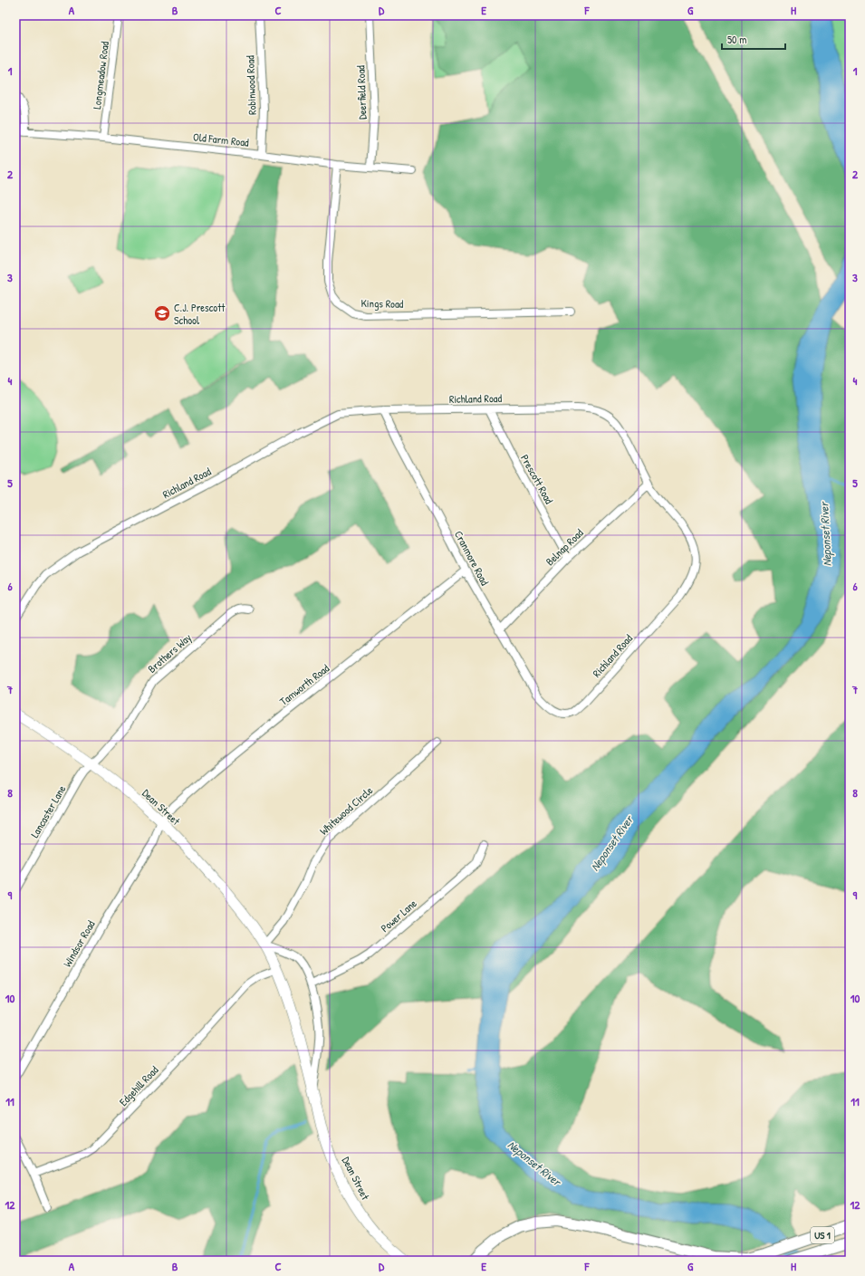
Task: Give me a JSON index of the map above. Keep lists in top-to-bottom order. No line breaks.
{"streets":{"main road":["Dean Street","US 1"],"street":["Longmeadow Road","Robinwood Road","Deerfield Road","Old Farm Road","Kings Road","Richland Road","Prescott Road","Belnap Road","Cranmore Road","Brothers Way","Tamworth Road","Whitewood Circle","Lancaster Lane","Power Lane","Windsor Road","Edgehill Road"]},"crossings":[["Longmeadow Road","Old Farm Road"],["Robinwood Road","Old Farm Road"],["Deerfield Road","Old Farm Road"],["Old Farm Road","Kings Road"],["Richland Road","Prescott Road"],["Richland Road","Belnap Road"],["Richland Road","Cranmore Road"],["Prescott Road","Belnap Road"],["Belnap Road","Cranmore Road"],["Cranmore Road","Tamworth Road"],["Brothers Way","Dean Street"],["Brothers Way","Lancaster Lane"],["Tamworth Road","Dean Street"],["Tamworth Road","Windsor Road"],["Dean Street","Whitewood Circle"],["Dean Street","Lancaster Lane"],["Dean Street","Power Lane"],["Dean Street","Windsor Road"],["Dean Street","Edgehill Road"]],"water":["Neponset River"],"places":{"school or university":["C.J. Prescott School"]},"scale_bar":"50 m","grid":{"columns":["A","B","C","D","E","F","G","H"],"rows":["1","2","3","4","5","6","7","8","9","10","11","12"]}}
